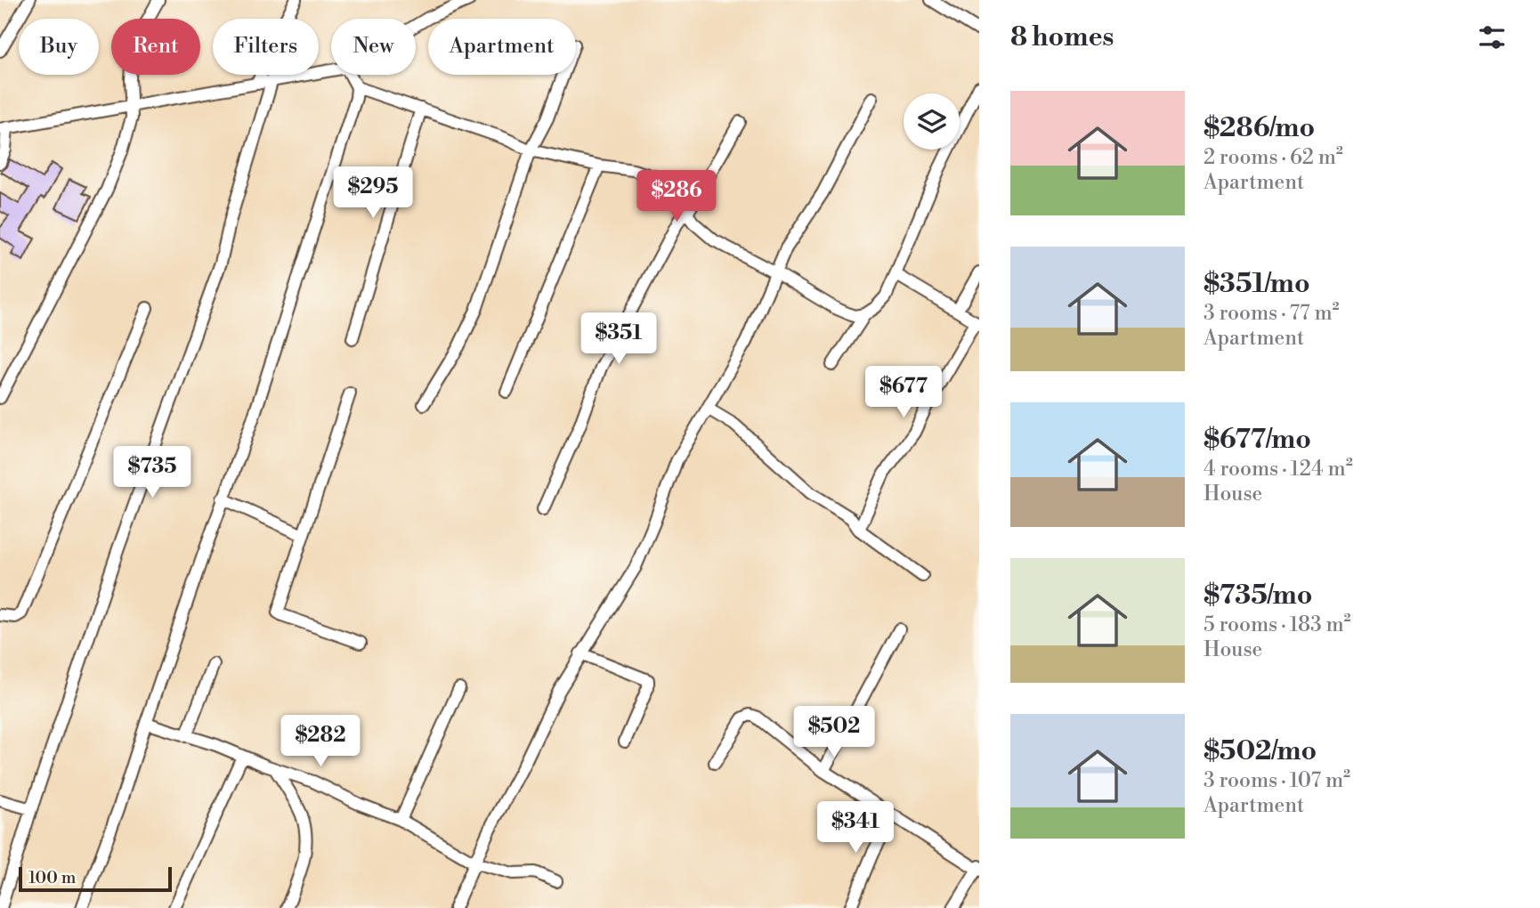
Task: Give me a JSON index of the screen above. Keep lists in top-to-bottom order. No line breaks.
{"scale_bar":"100 m","page":{"heading":"8 homes","chip":["Buy","Rent","Filters","New","Apartment"],"list":[{"name":"$286/mo","note":"2 rooms · 62 m² · Apartment"},{"name":"$351/mo","note":"3 rooms · 77 m² · Apartment"},{"name":"$677/mo","note":"4 rooms · 124 m² · House"},{"name":"$735/mo","note":"5 rooms · 183 m² · House"},{"name":"$502/mo","note":"3 rooms · 107 m² · Apartment"}],"price":["$295","$286","$351","$677","$735","$502","$282","$341"],"scale":"100 m"}}
